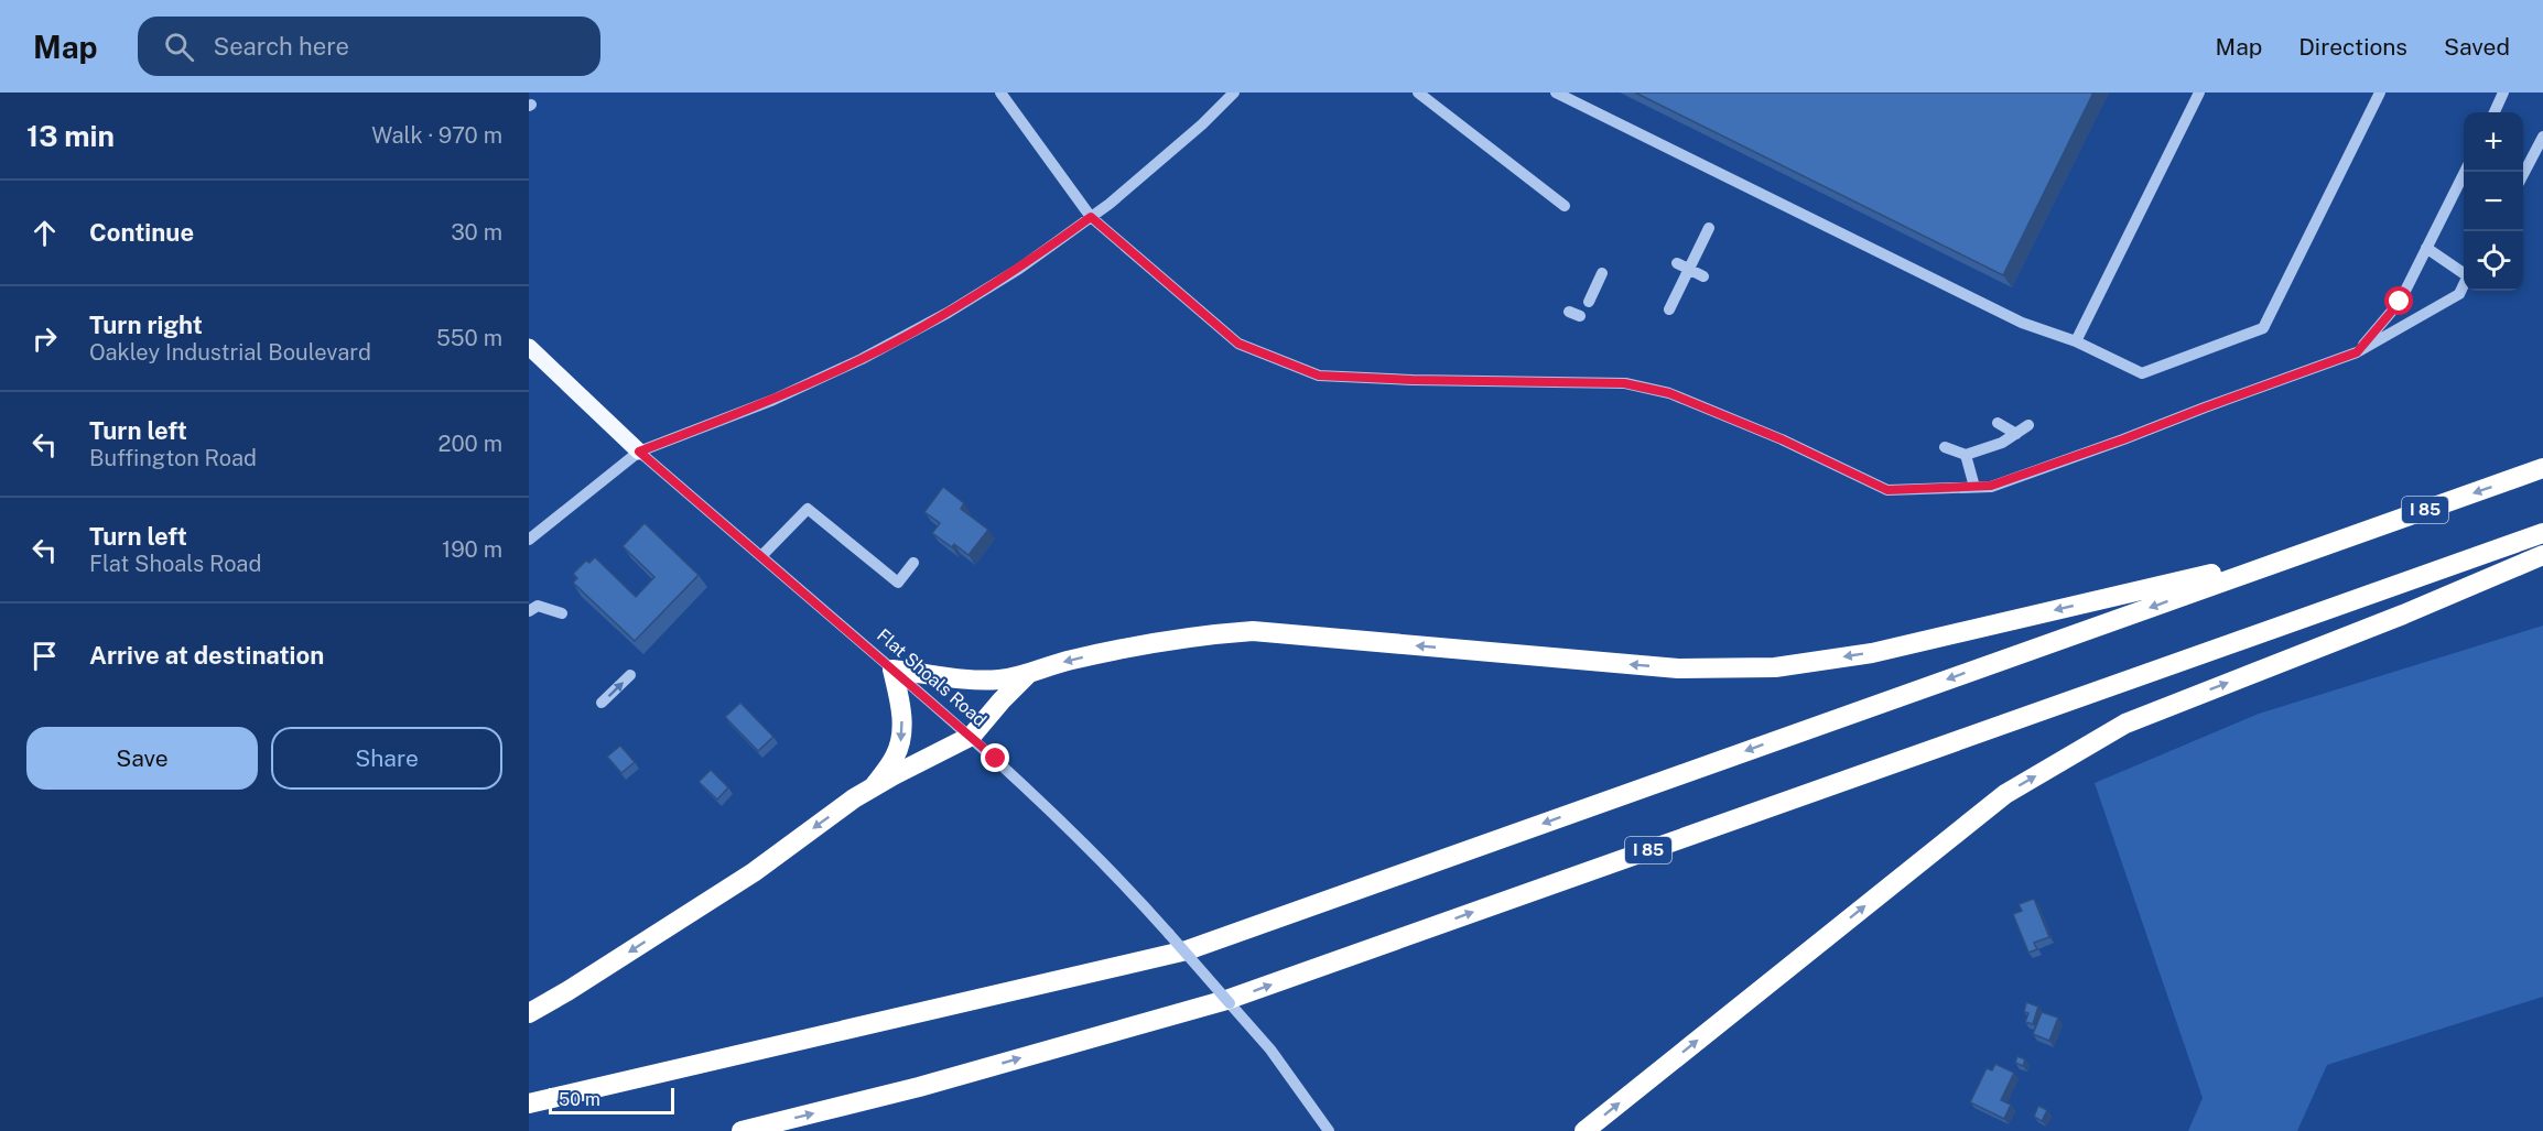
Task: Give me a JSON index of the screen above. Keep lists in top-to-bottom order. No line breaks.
{"streets":{"highway":["I 85"],"main road":["Flat Shoals Road"]},"scale_bar":"50 m","page":{"header":"Map","search":"Search here","nav":["Map","Directions","Saved"],"heading":["13 min","Walk · 970 m"],"map_buttons":["+","−"],"list":[["Continue","30 m"],["Turn right","Oakley Industrial Boulevard","550 m"],["Turn left","Buffington Road","200 m"],["Turn left","Flat Shoals Road","190 m"],"Arrive at destination"],"buttons":["Save","Share"],"scale":"50 m"}}
